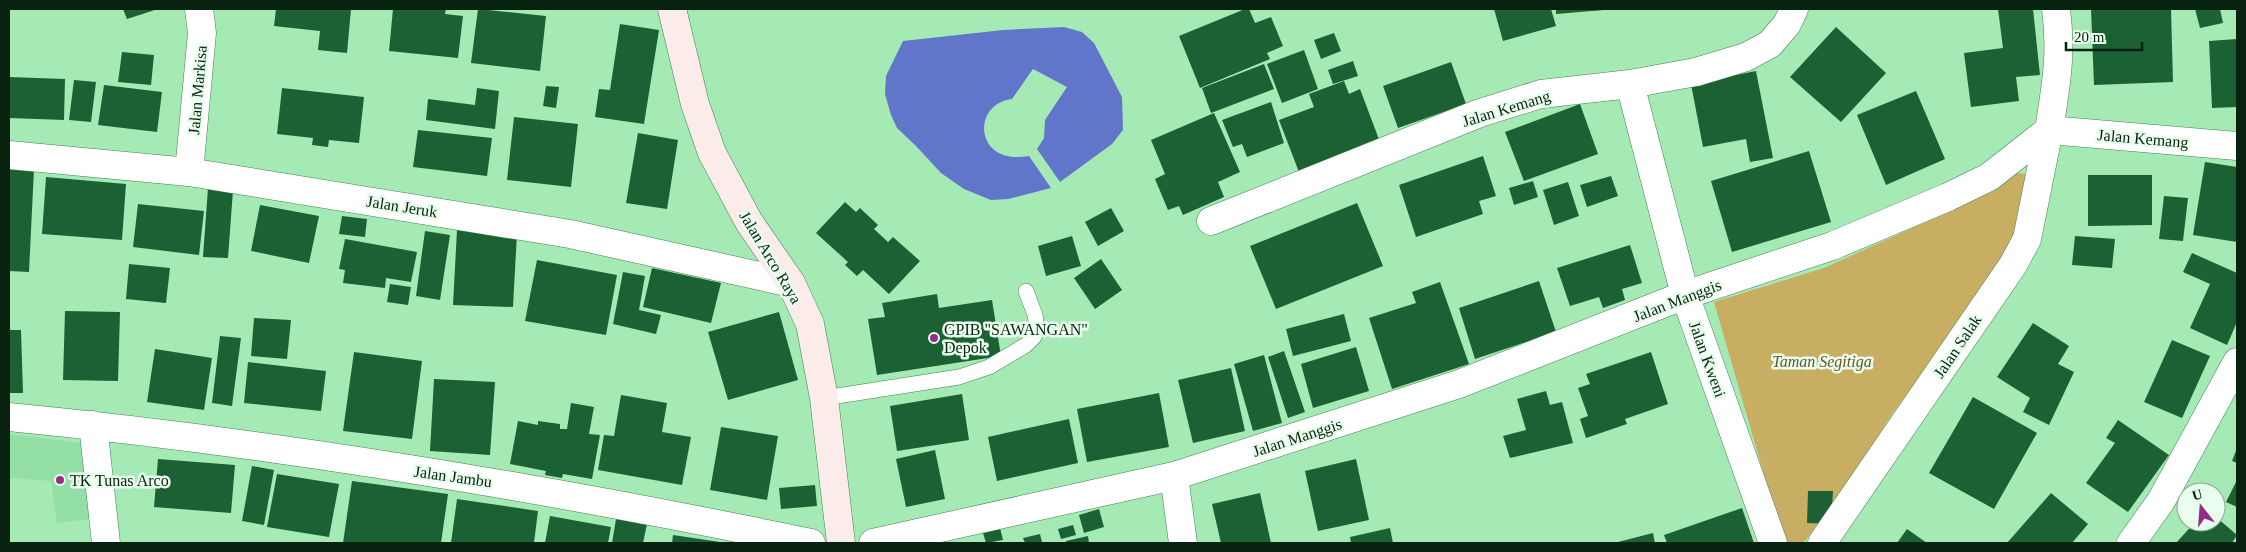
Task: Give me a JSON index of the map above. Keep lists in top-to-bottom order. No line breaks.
{"streets":{"main road":["Jalan Arco Raya"],"street":["Jalan Markisa","Jalan Kemang","Jalan Jeruk","Jalan Manggis","Jalan Salak","Jalan Kweni","Jalan Jambu"]},"crossings":[["Jalan Markisa","Jalan Jeruk"],["Jalan Kemang","Jalan Manggis"],["Jalan Kemang","Jalan Salak"],["Jalan Kemang","Jalan Kweni"],["Jalan Jeruk","Jalan Arco Raya"],["Jalan Manggis","Jalan Salak"],["Jalan Manggis","Jalan Kweni"]],"parks":["Taman Segitiga"],"places":["GPIB \"SAWANGAN\" Depok","TK Tunas Arco"],"scale_bar":"20 m","north":"top"}
